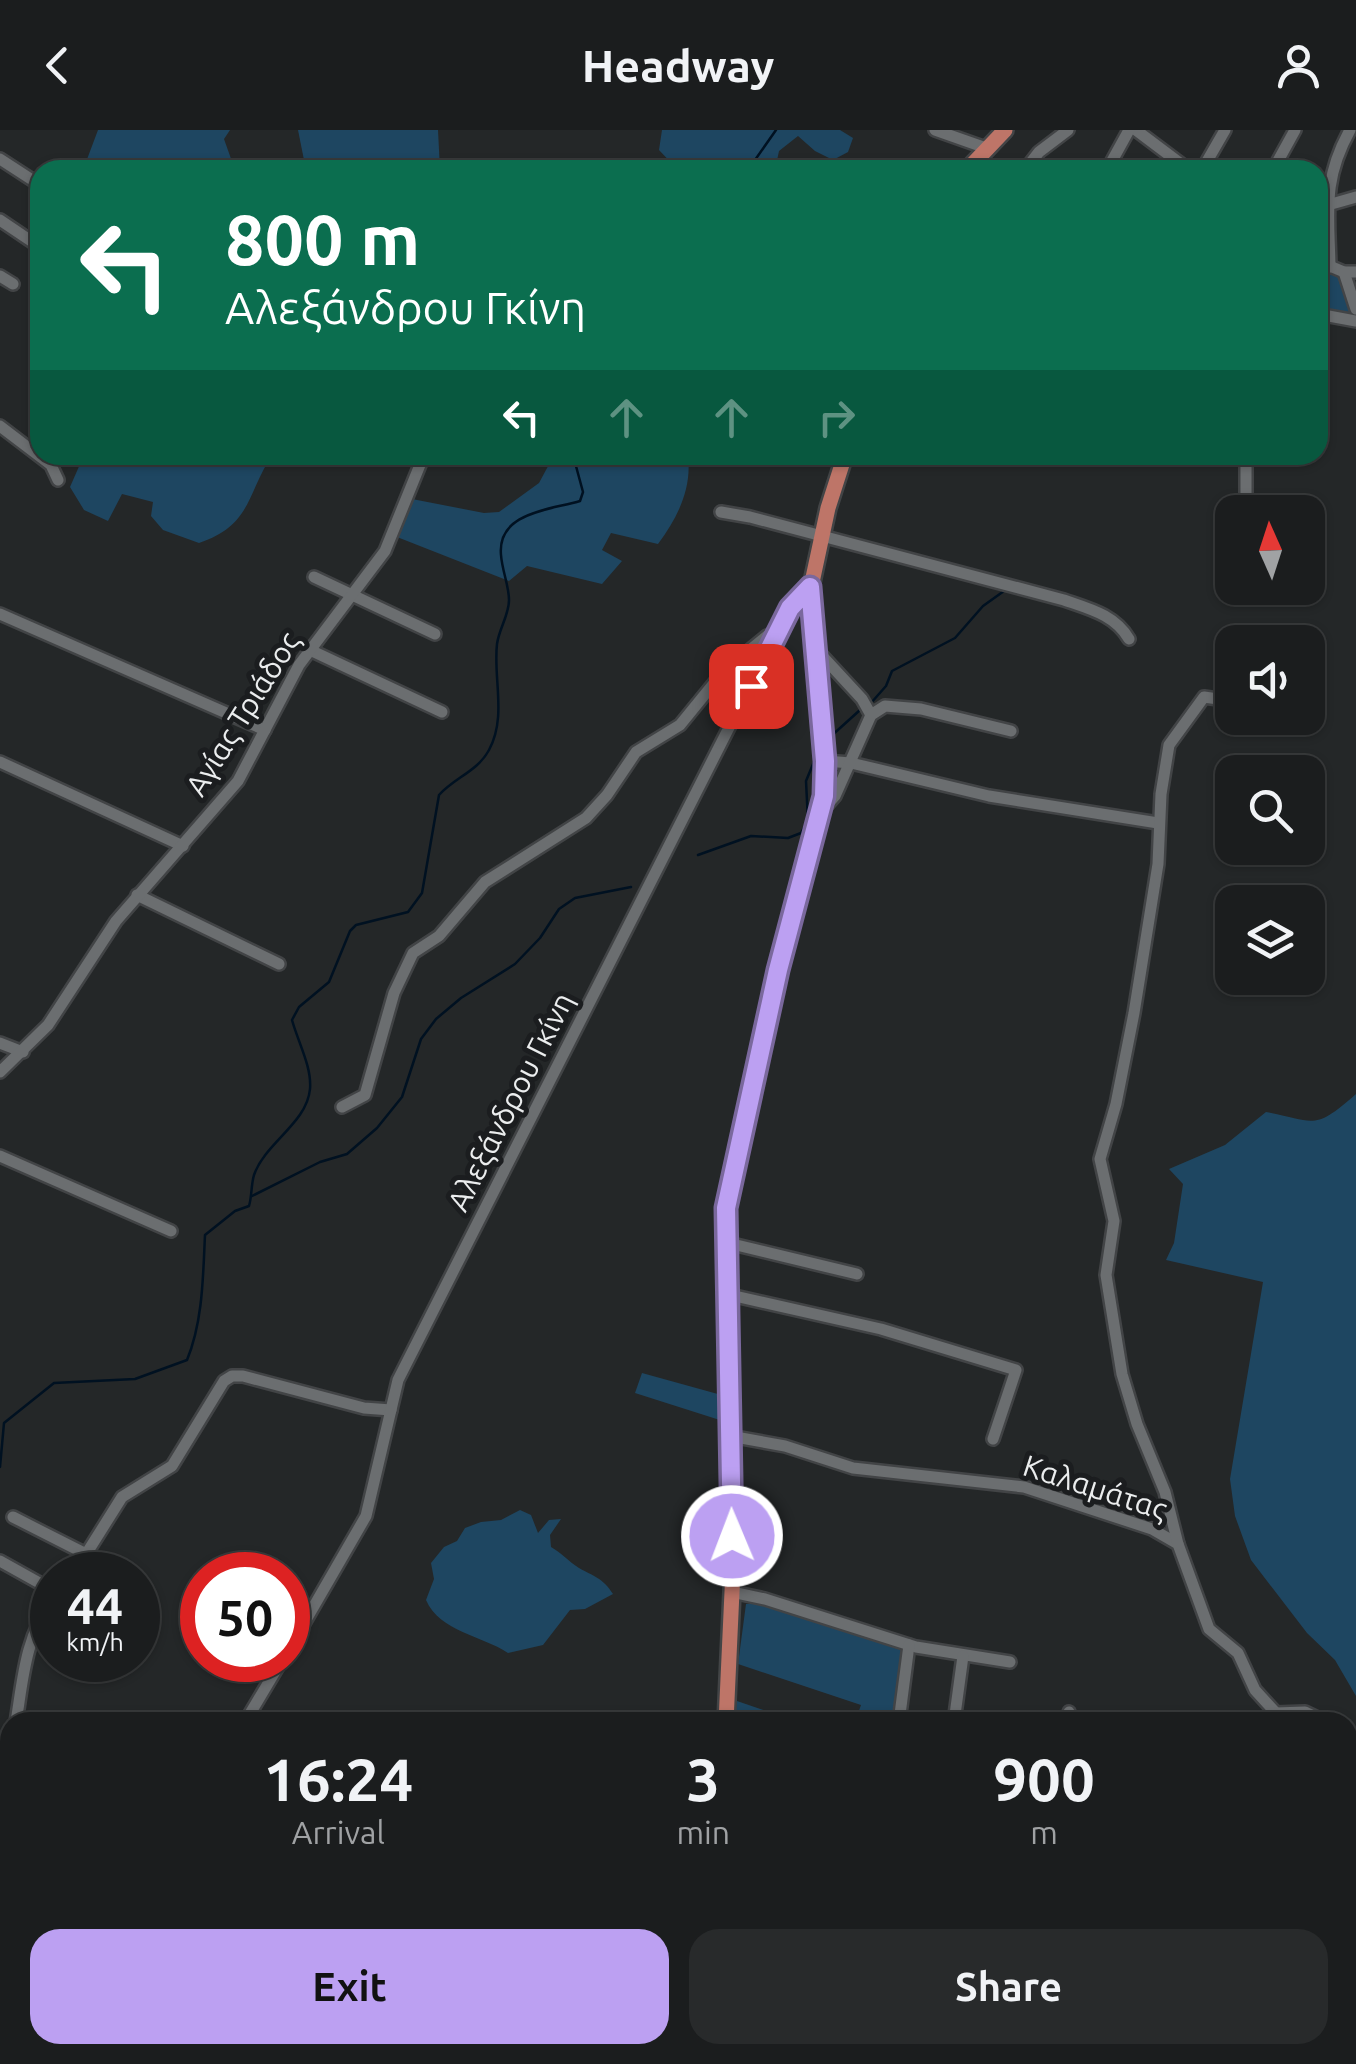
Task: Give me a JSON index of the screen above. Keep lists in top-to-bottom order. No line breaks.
{"streets":{"street":["Αγίας Τριάδος","Αλεξάνδρου Γκίνη","Καλαμάτας"]},"north":"top","page":{"header":"Headway","turn":["800 m","Αλεξάνδρου Γκίνη"],"speed":"44 km/h","limit":"50","eta":["16:24","Arrival","3","min","900","m"],"buttons":["Exit","Share"]}}
